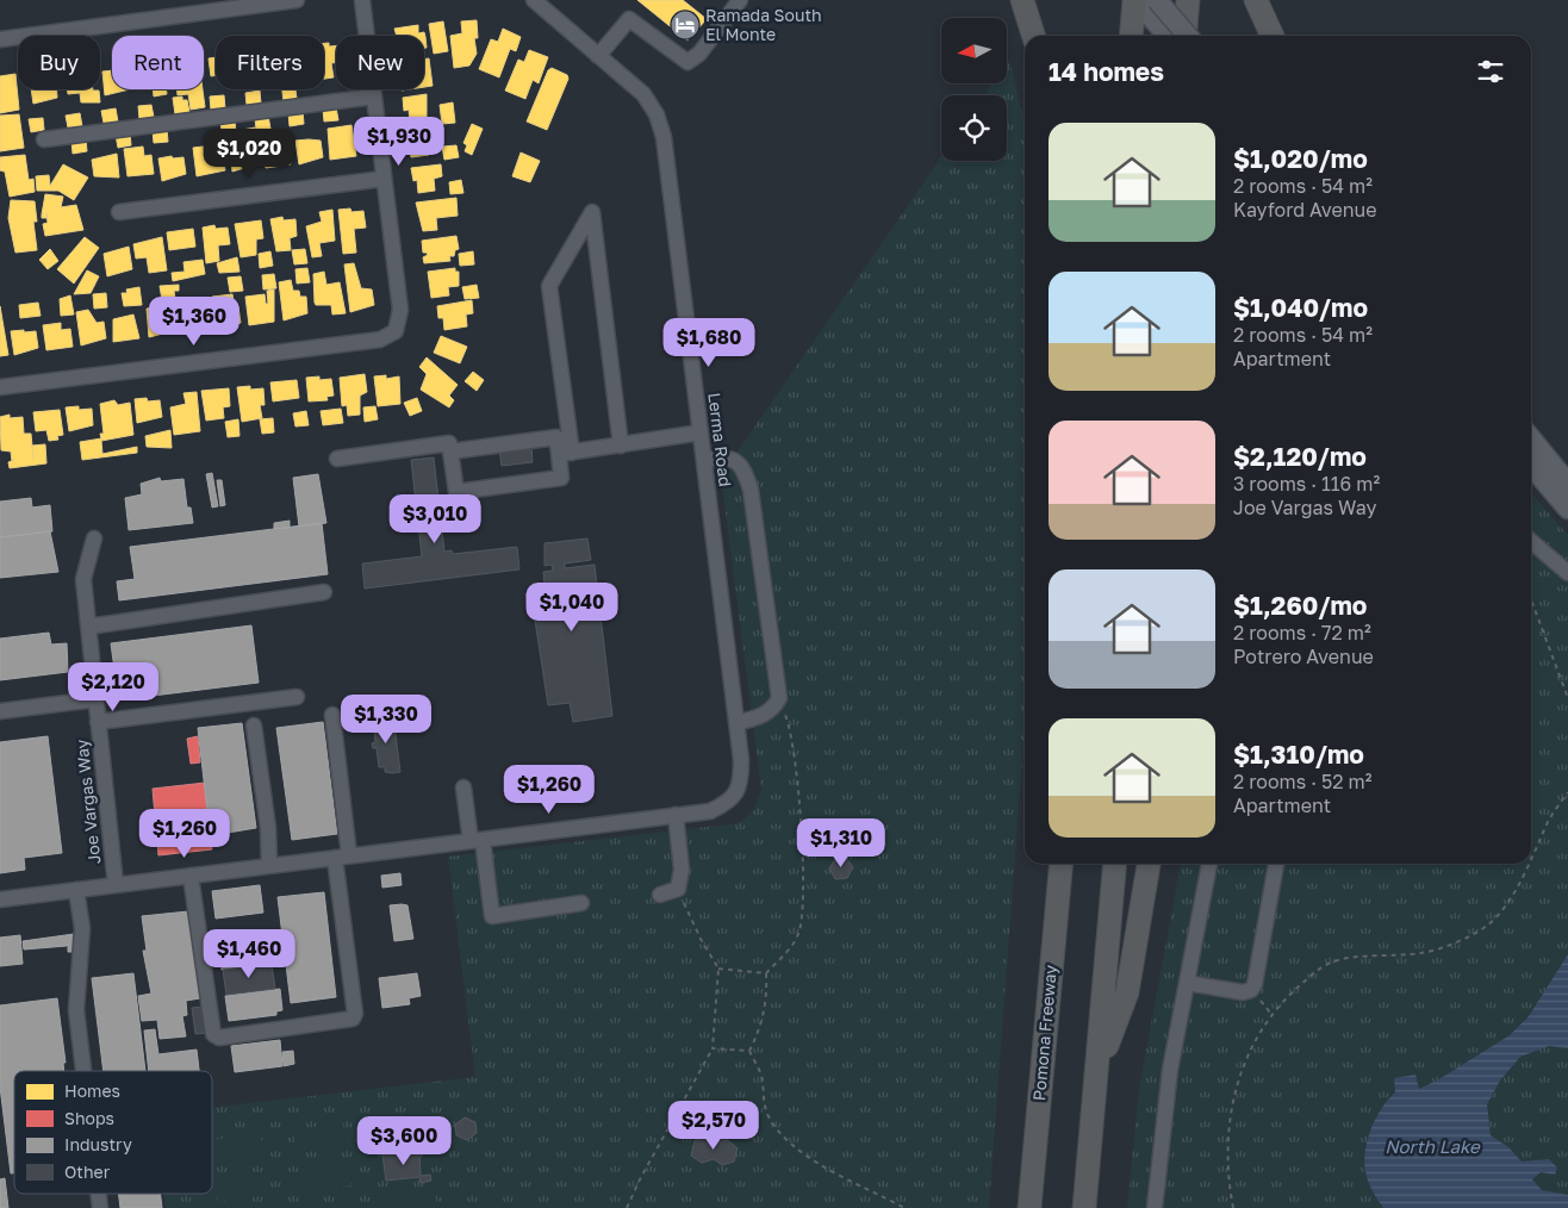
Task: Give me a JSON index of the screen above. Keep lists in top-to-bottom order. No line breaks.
{"streets":{"highway":["Pomona Freeway"],"street":["Lerma Road","Joe Vargas Way"]},"water":["North Lake"],"places":{"hotel":["Ramada South El Monte"]},"legend":["Homes","Shops","Industry","Other"],"north":"left","page":{"chip":["Buy","Rent","Filters","New"],"heading":"14 homes","list":[{"name":"$1,020/mo","note":"2 rooms · 54 m² · Kayford Avenue"},{"name":"$1,040/mo","note":"2 rooms · 54 m² · Apartment"},{"name":"$2,120/mo","note":"3 rooms · 116 m² · Joe Vargas Way"},{"name":"$1,260/mo","note":"2 rooms · 72 m² · Potrero Avenue"},{"name":"$1,310/mo","note":"2 rooms · 52 m² · Apartment"}],"price":["$1,930","$1,020","$1,360","$1,680","$3,010","$1,040","$2,120","$1,330","$1,260","$1,260","$1,310","$1,460","$2,570","$3,600"]}}
